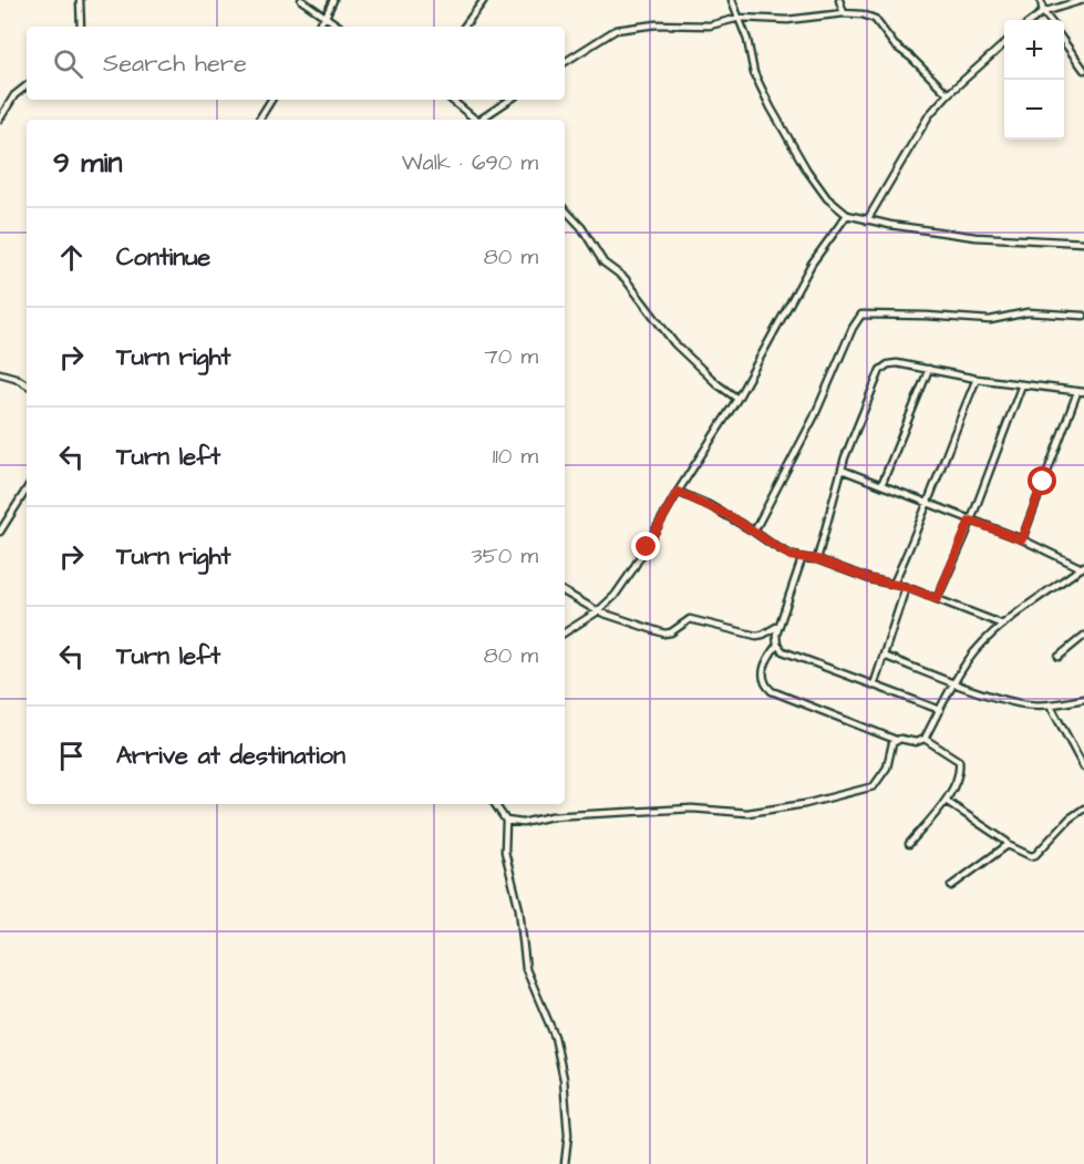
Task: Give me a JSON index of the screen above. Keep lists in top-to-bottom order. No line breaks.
{"page":{"map_buttons":["+","−"],"search":"Search here","heading":["9 min","Walk · 690 m"],"list":[["Continue","80 m"],["Turn right","70 m"],["Turn left","110 m"],["Turn right","350 m"],["Turn left","80 m"],"Arrive at destination"]}}
